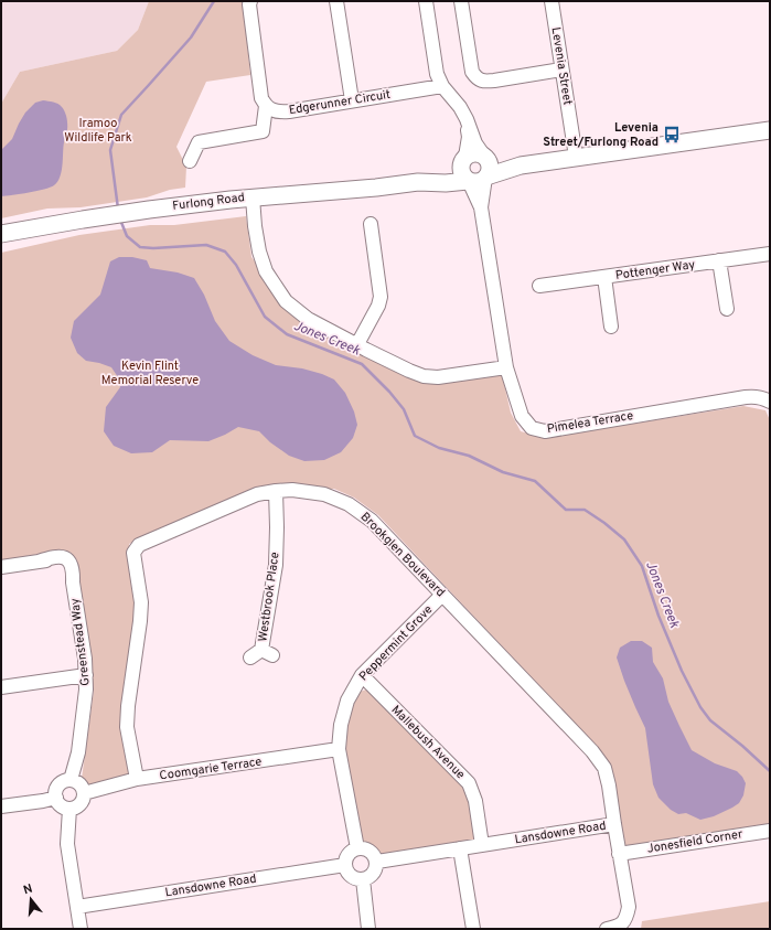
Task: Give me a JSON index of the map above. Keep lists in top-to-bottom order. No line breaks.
{"streets":{"main road":["Furlong Road"],"street":["Levenia Street","Edgerunner Circuit","Pottenger Way","Pimelea Terrace","Brookglen Boulevard","Westbrook Place","Greenstead Way","Peppermint Grove","Mallebush Avenue","Coomgarie Terrace","Lansdowne Road","Jonesfield Corner"]},"crossings":[["Levenia Street","Furlong Road"],["Furlong Road","Pimelea Terrace"],["Brookglen Boulevard","Westbrook Place"],["Brookglen Boulevard","Peppermint Grove"],["Brookglen Boulevard","Coomgarie Terrace"],["Brookglen Boulevard","Lansdowne Road"],["Brookglen Boulevard","Jonesfield Corner"],["Greenstead Way","Coomgarie Terrace"],["Peppermint Grove","Mallebush Avenue"],["Peppermint Grove","Coomgarie Terrace"],["Peppermint Grove","Lansdowne Road"],["Mallebush Avenue","Lansdowne Road"]],"water":["Jones Creek"],"parks":["Iramoo Wildlife Park","Kevin Flint Memorial Reserve"],"places":{"bus stop":["Levenia Street/Furlong Road"]},"north":"top"}
